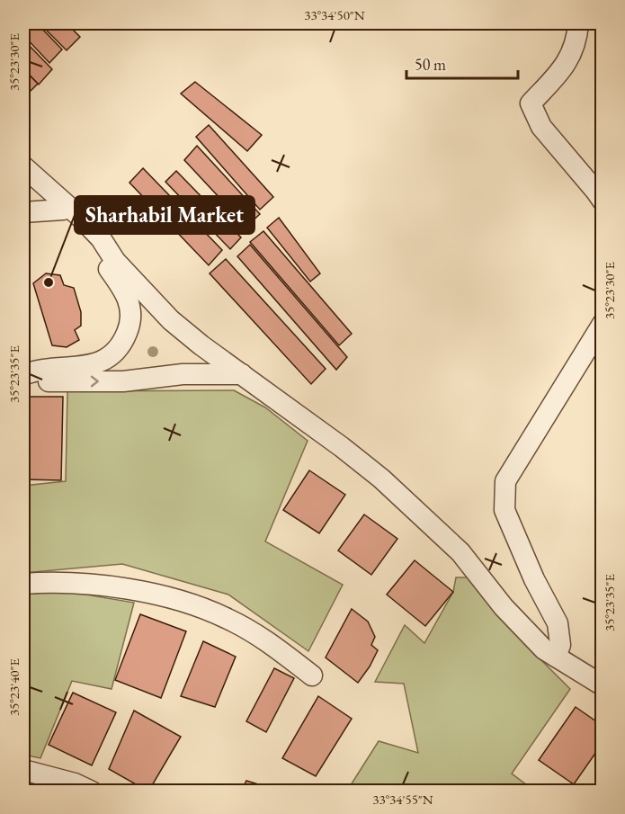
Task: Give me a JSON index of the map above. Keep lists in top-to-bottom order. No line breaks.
{"places":["Sharhabil Market"],"scale_bar":"50 m","coordinates":["33°34'50\"N","35°23'30\"E","35°23'35\"E","35°23'40\"E","33°34'55\"N"]}
